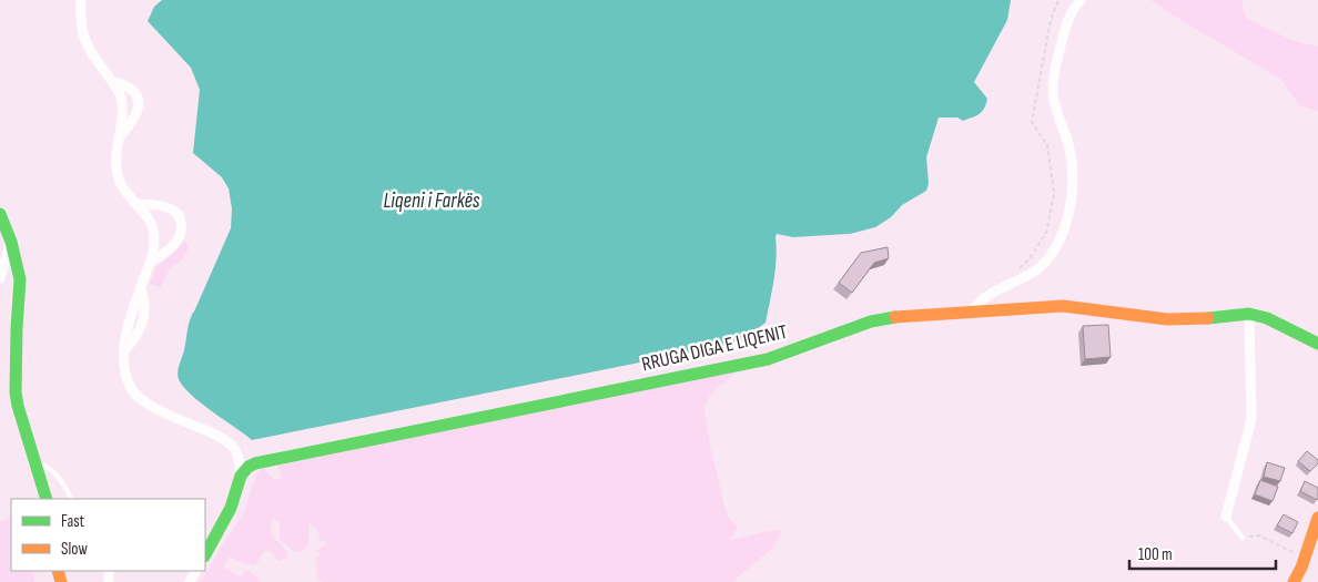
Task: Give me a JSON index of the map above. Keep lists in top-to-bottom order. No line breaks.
{"streets":{"street":["RRUGA DIGA E LIQENIT"]},"water":["Liqeni i Farkës"],"legend":["Fast","Slow"],"scale_bar":"100 m"}
